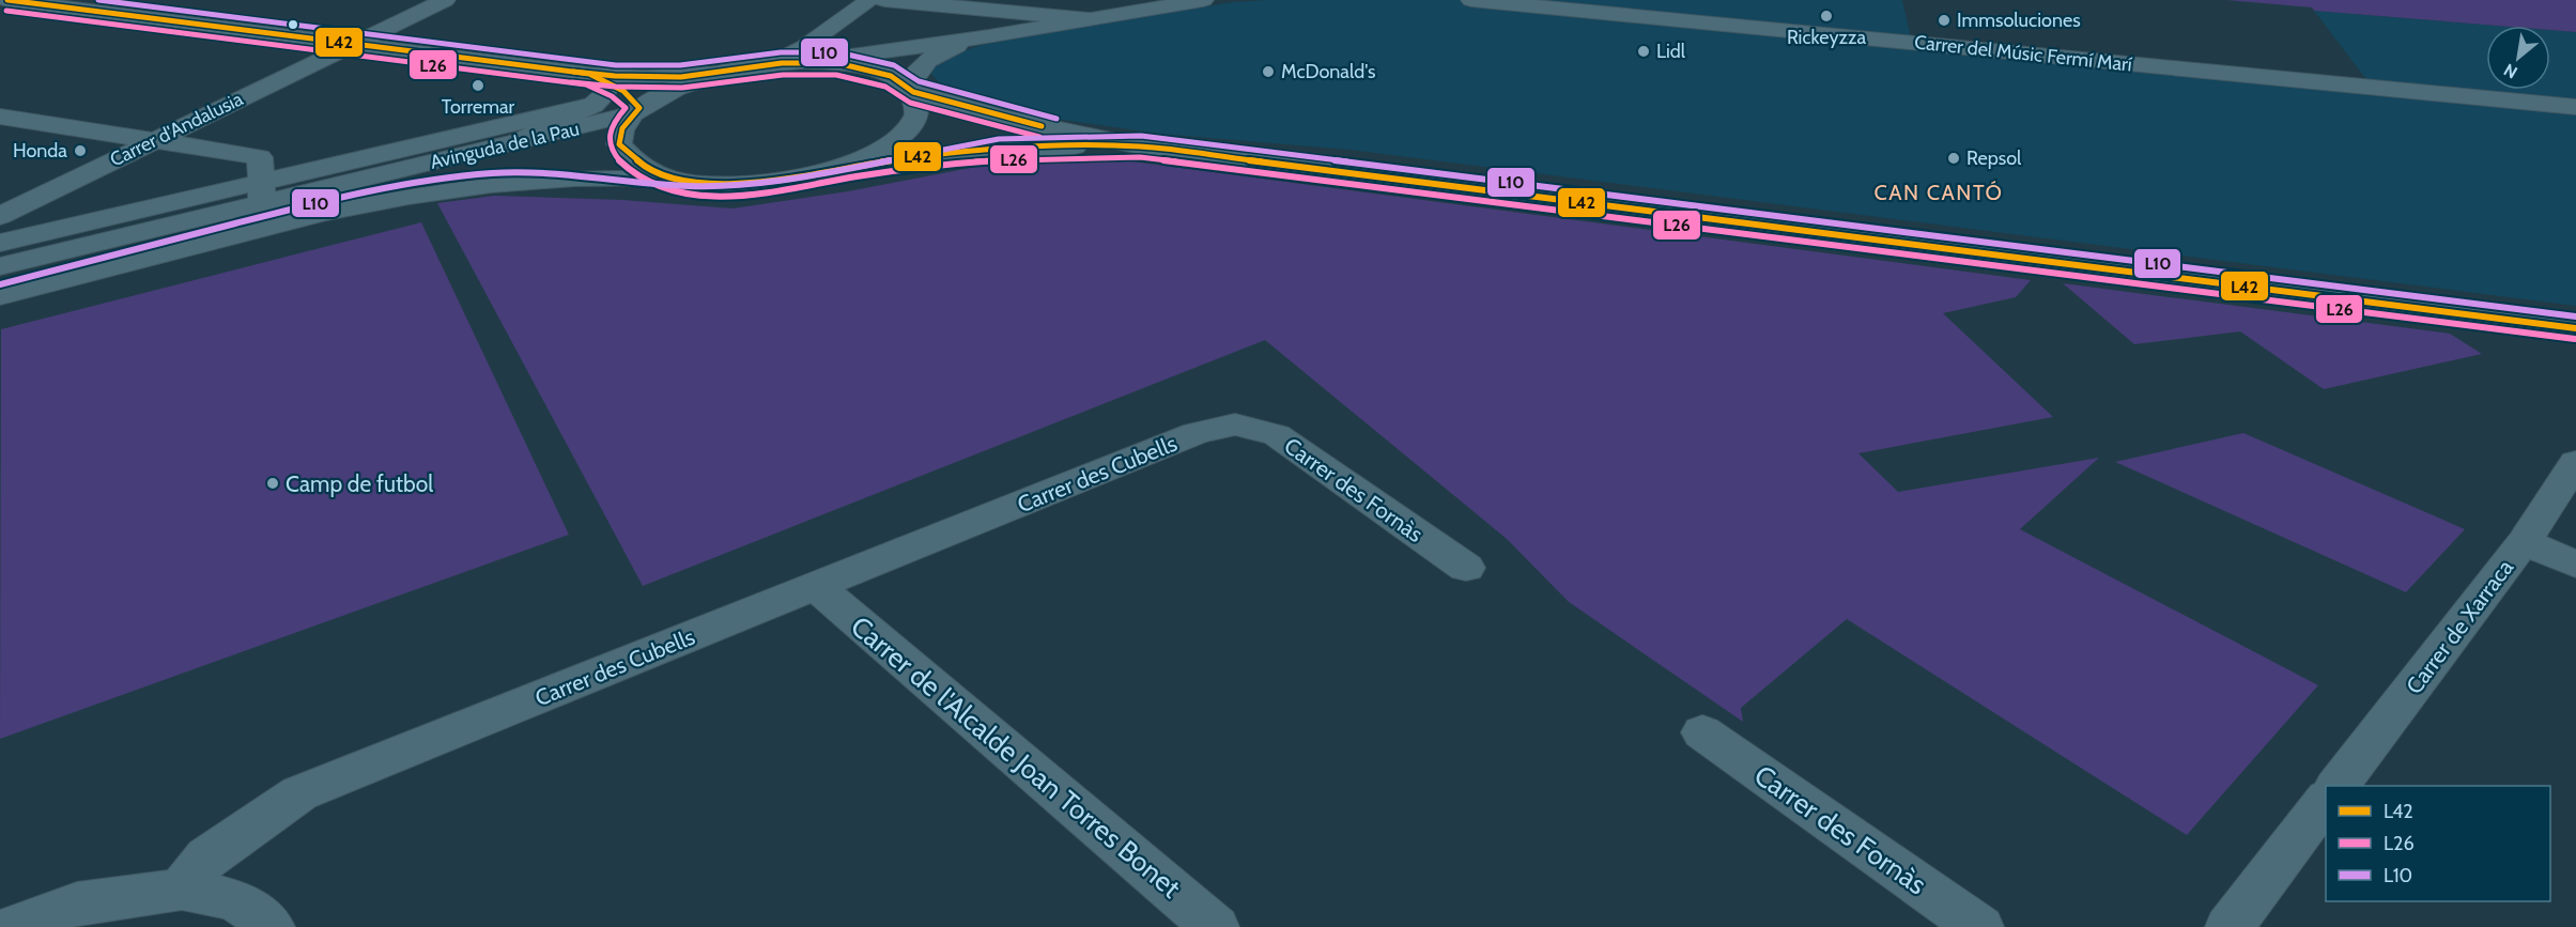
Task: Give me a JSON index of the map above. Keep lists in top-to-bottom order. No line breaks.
{"streets":{"street":["Carrer del Músic Fermí Marí","Carrer d'Andalusia","Avinguda de la Pau","Carrer des Cubells","Carrer des Fornàs","Carrer de Xarraca","Carrer de l'Alcalde Joan Torres Bonet"]},"crossings":[["Carrer des Cubells","Carrer des Fornàs"],["Carrer des Cubells","Carrer de l'Alcalde Joan Torres Bonet"]],"districts":["CAN CANTÓ"],"places":["Rickeyzza","Immsoluciones","Lidl","McDonald's","Torremar","Honda","Repsol","Camp de futbol"],"lines":["transit line L42","transit line L10","transit line L26"],"legend":["L42","L26","L10"],"north":"bottom left"}
